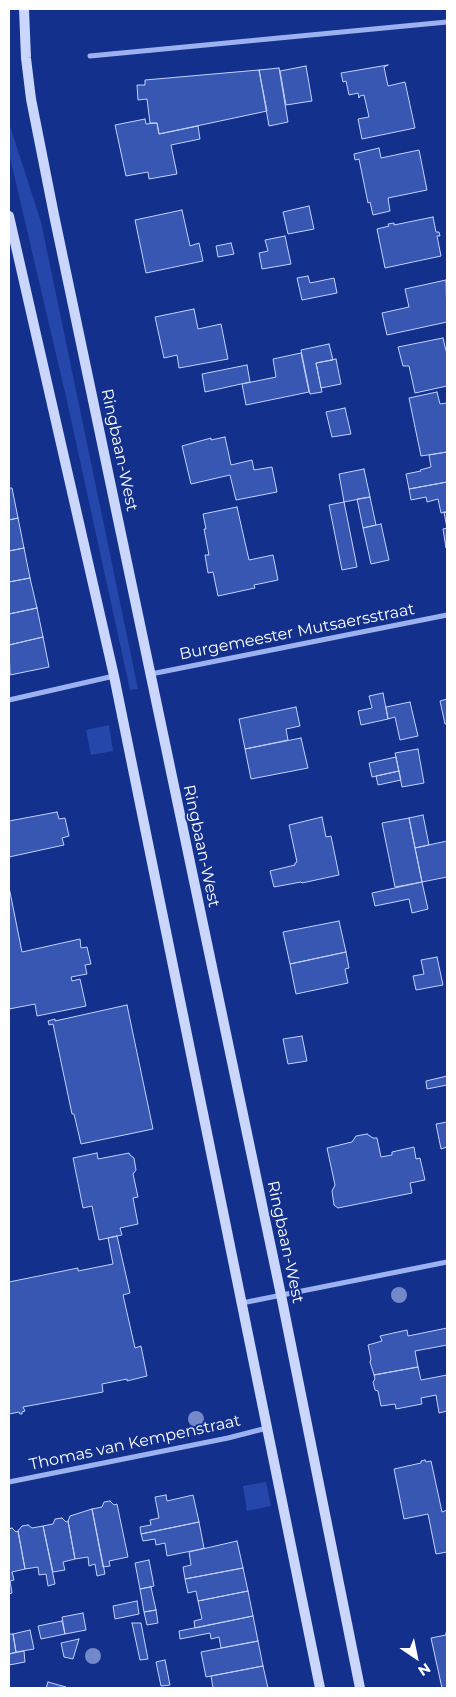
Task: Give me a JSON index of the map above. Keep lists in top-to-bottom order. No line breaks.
{"streets":{"main road":["Ringbaan-West"],"street":["Burgemeester Mutsaersstraat","Thomas van Kempenstraat"]},"crossings":[["Ringbaan-West","Burgemeester Mutsaersstraat"]],"north":"bottom right"}
